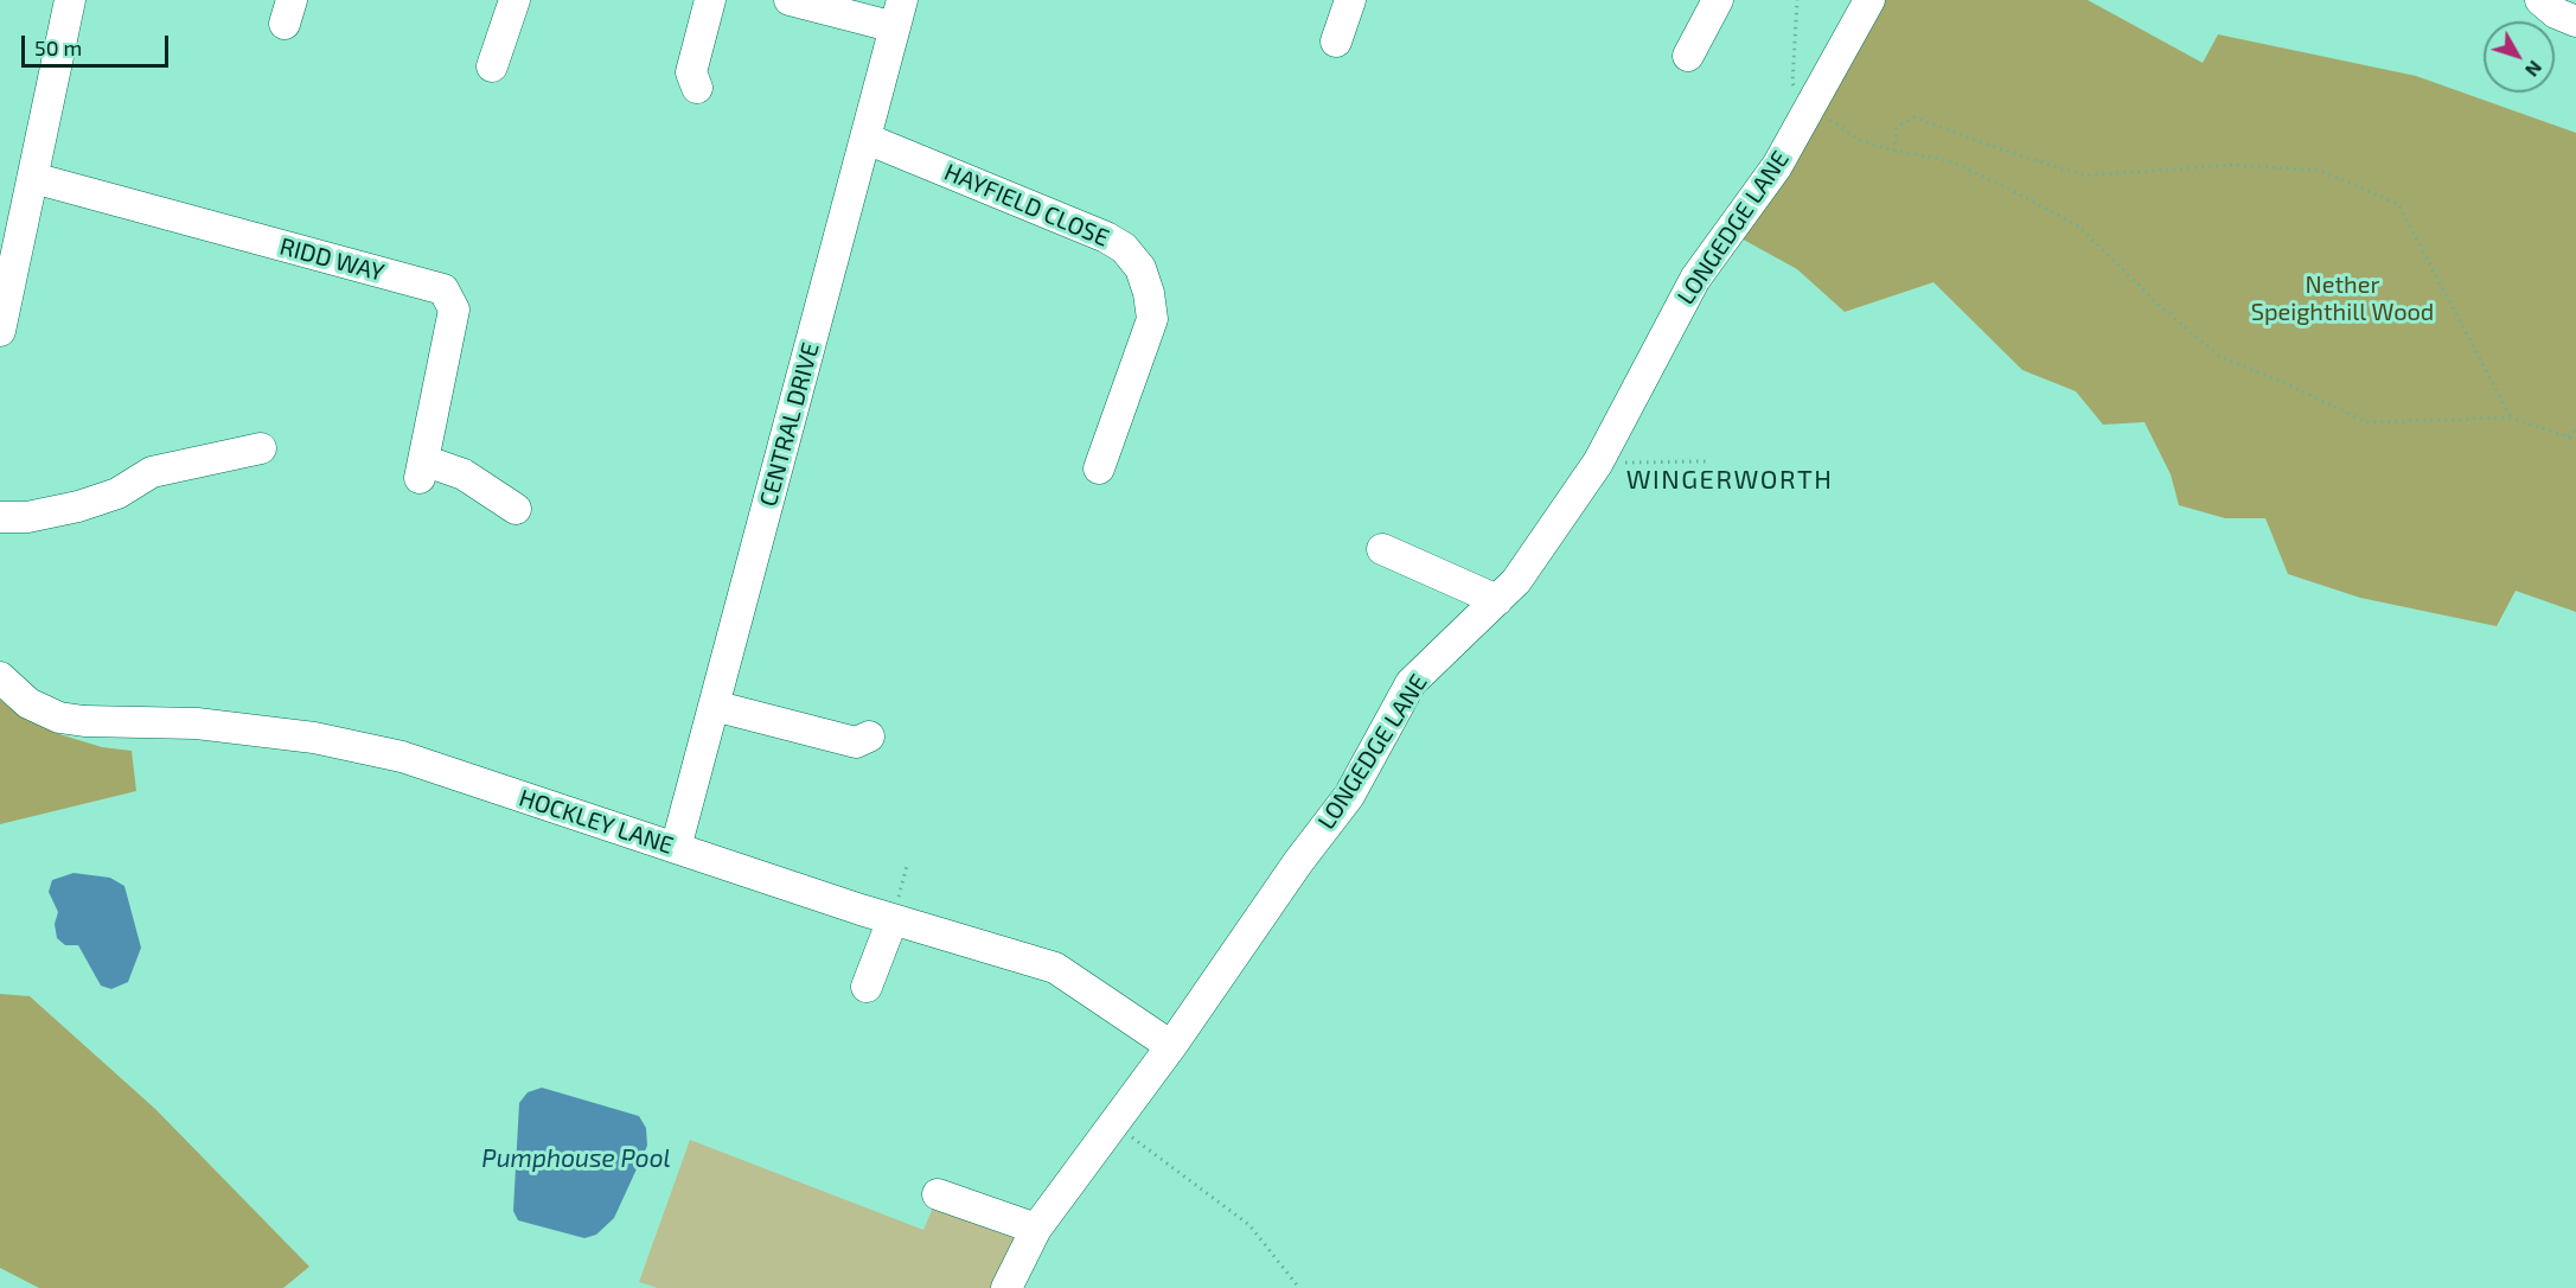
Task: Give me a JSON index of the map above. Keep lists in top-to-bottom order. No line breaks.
{"streets":{"street":["HAYFIELD CLOSE","LONGEDGE LANE","RIDD WAY","CENTRAL DRIVE","HOCKLEY LANE"]},"crossings":[["HAYFIELD CLOSE","CENTRAL DRIVE"],["LONGEDGE LANE","HOCKLEY LANE"],["CENTRAL DRIVE","HOCKLEY LANE"]],"districts":["WINGERWORTH"],"water":["Pumphouse Pool"],"parks":["Nether Speighthill Wood"],"scale_bar":"50 m","north":"bottom right"}
